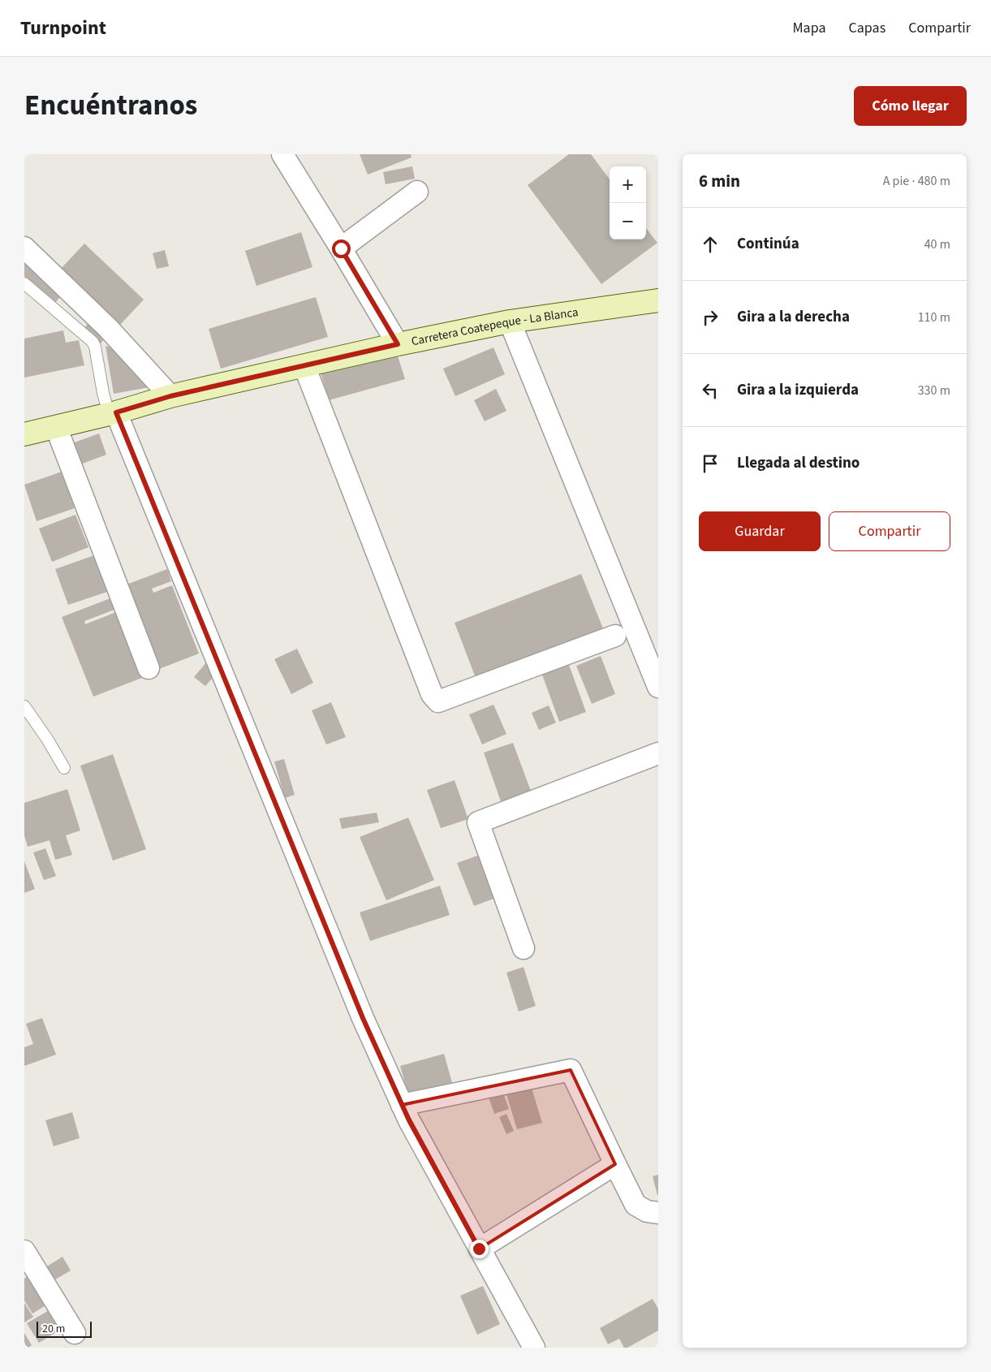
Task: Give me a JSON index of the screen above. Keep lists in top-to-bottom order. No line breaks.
{"streets":{"main road":["Carretera Coatepeque - La Blanca"]},"scale_bar":"20 m","page":{"header":"Turnpoint","nav":["Mapa","Capas","Compartir"],"title":"Encuéntranos","buttons":["Cómo llegar",["Guardar","Compartir"]],"heading":["6 min","A pie · 480 m"],"map_buttons":["+","−"],"list":[["Continúa","40 m"],["Gira a la derecha","110 m"],["Gira a la izquierda","330 m"],"Llegada al destino"],"scale":"20 m"}}
